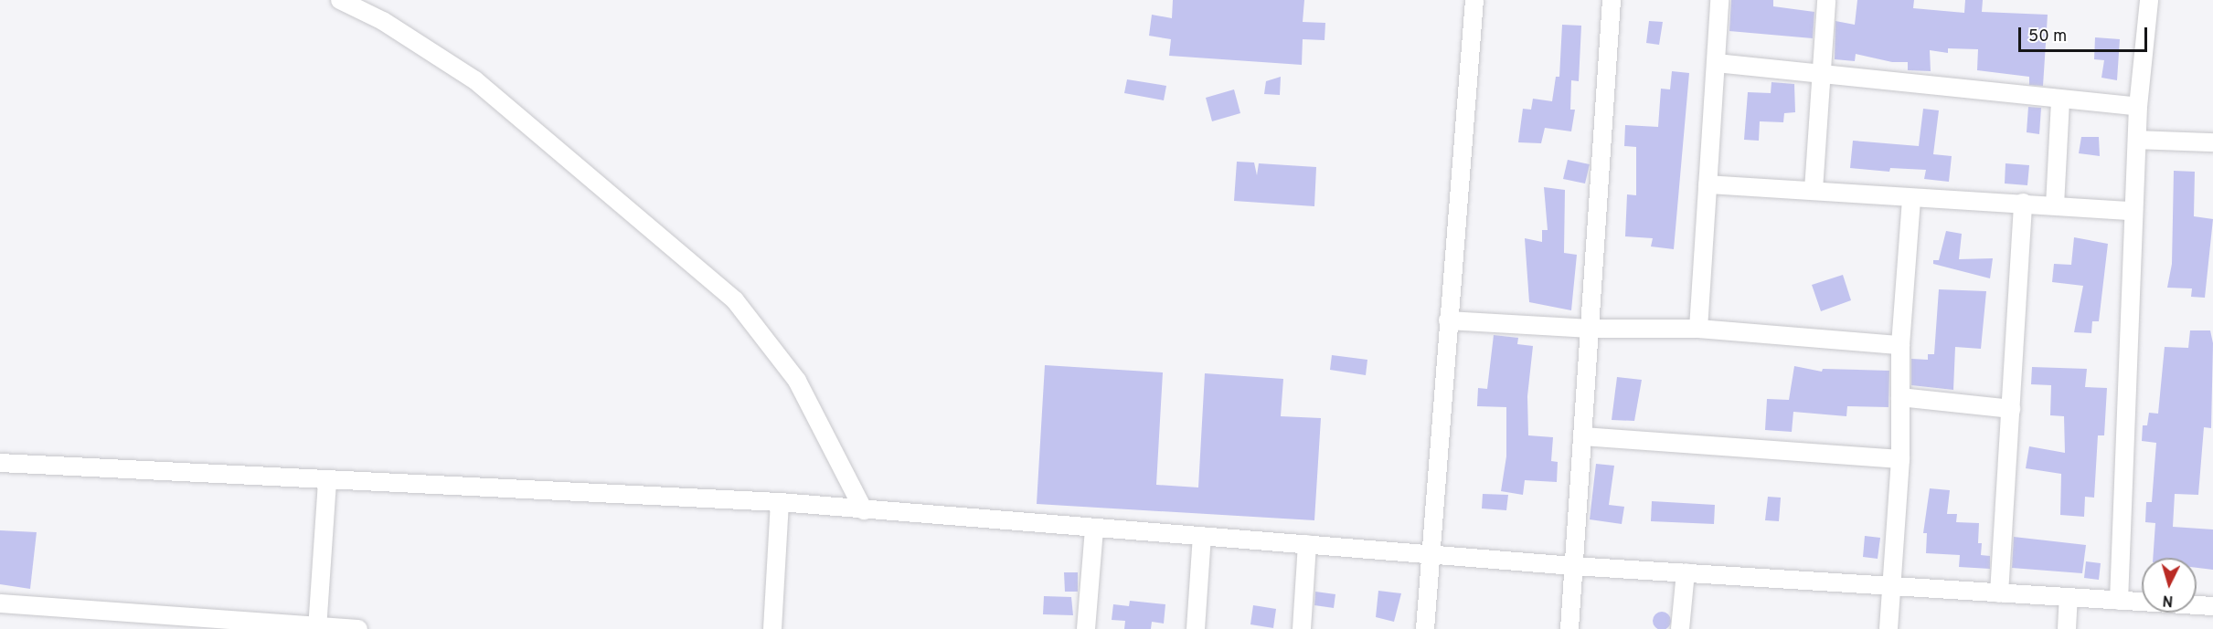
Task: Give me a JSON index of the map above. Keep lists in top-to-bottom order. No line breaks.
{"scale_bar":"50 m","north":"bottom"}
